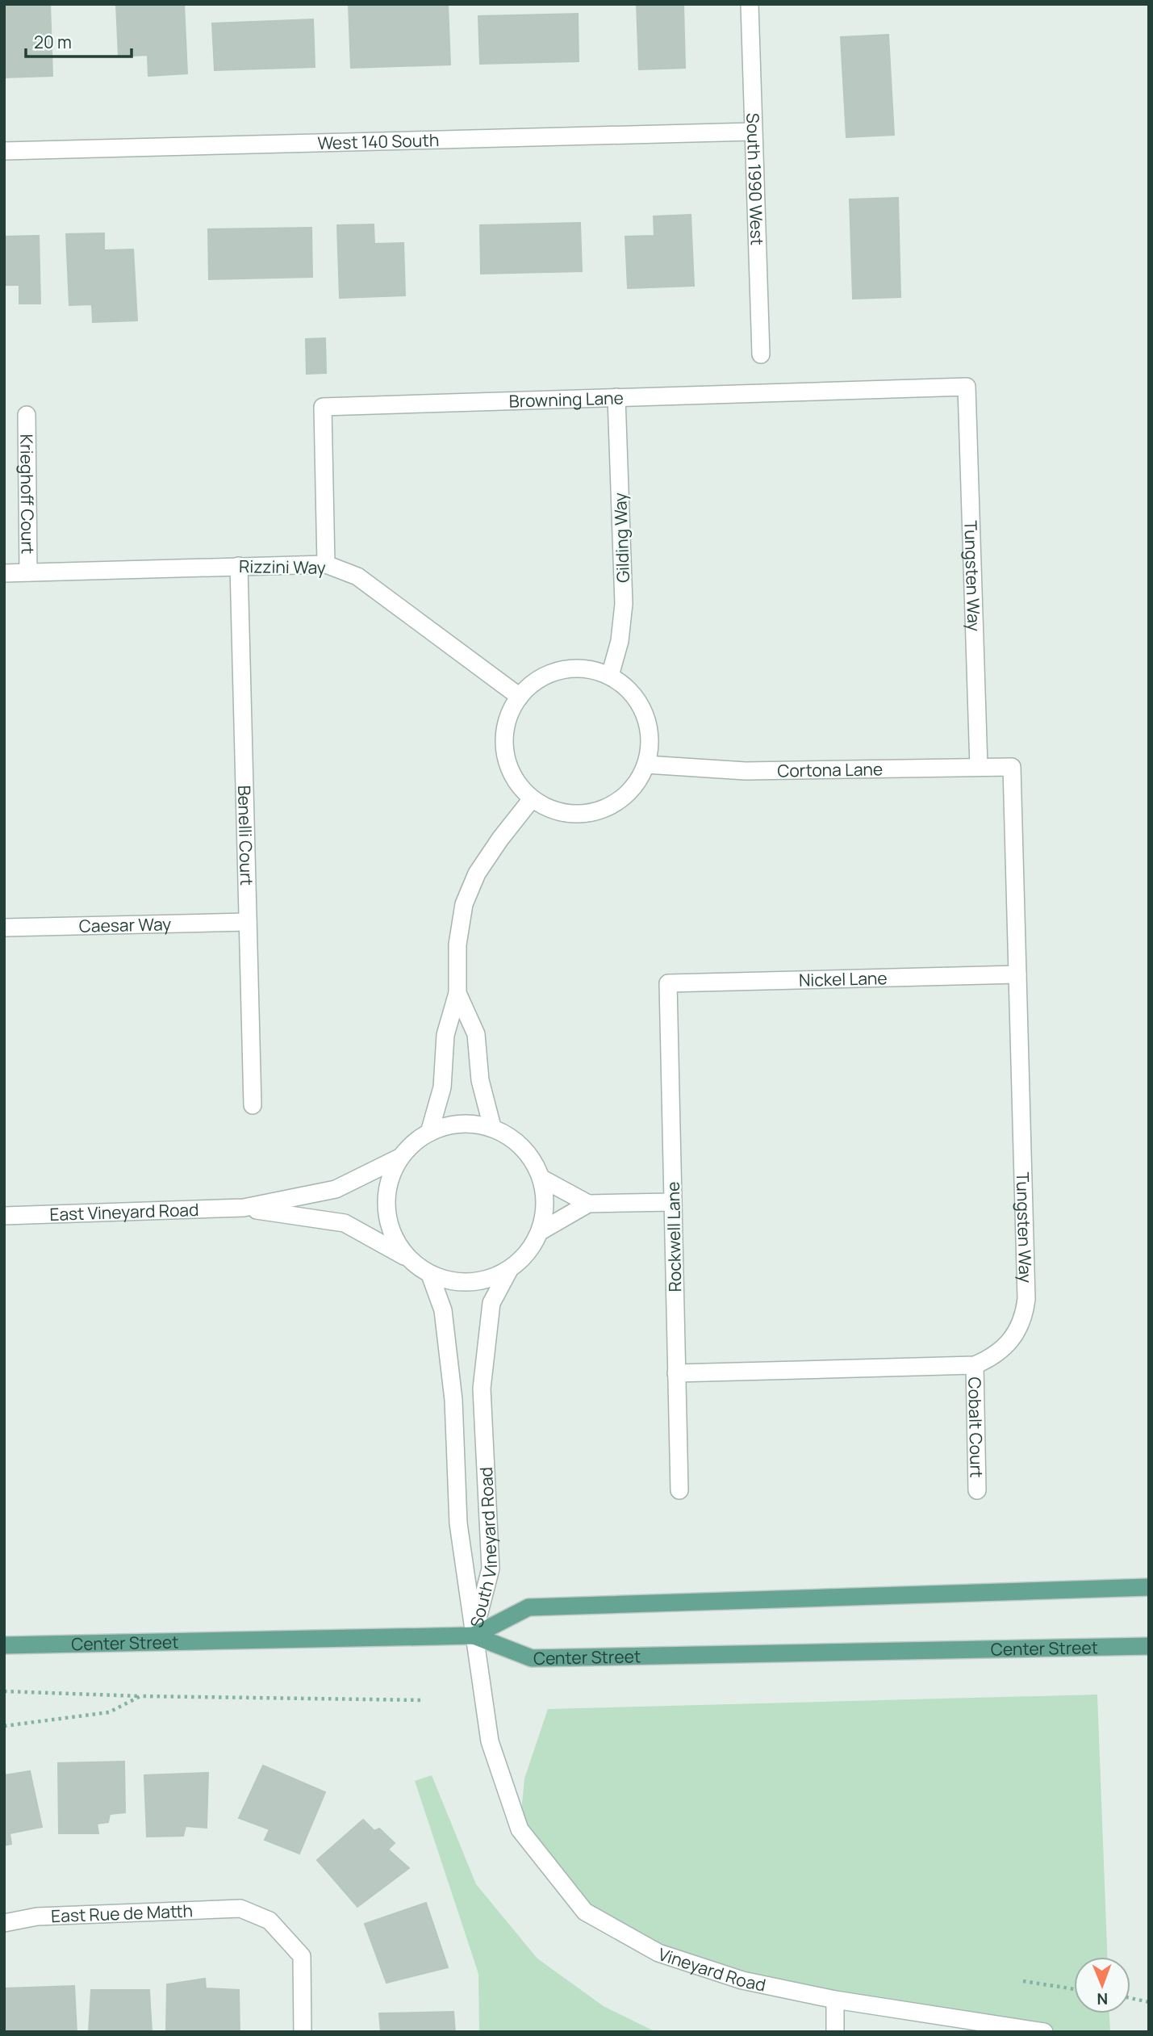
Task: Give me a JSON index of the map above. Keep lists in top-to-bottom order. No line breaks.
{"streets":{"main road":["Center Street"],"street":["West 140 South","South 1990 West","Browning Lane","Krieghoff Court","Gilding Way","Rizzini Way","Tungsten Way","Cortona Lane","Benelli Court","Caesar Way","Nickel Lane","East Vineyard Road","Rockwell Lane","Cobalt Court","South Vineyard Road","East Rue de Matth","Vineyard Road"]},"crossings":[["West 140 South","South 1990 West"],["Browning Lane","Gilding Way"],["Browning Lane","Rizzini Way"],["Browning Lane","Tungsten Way"],["Krieghoff Court","Rizzini Way"],["Gilding Way","Rizzini Way"],["Gilding Way","Cortona Lane"],["Rizzini Way","Cortona Lane"],["Rizzini Way","Benelli Court"],["Tungsten Way","Cortona Lane"],["Tungsten Way","Nickel Lane"],["Tungsten Way","Rockwell Lane"],["Tungsten Way","Cobalt Court"],["Benelli Court","Caesar Way"],["Nickel Lane","Rockwell Lane"],["East Vineyard Road","South Vineyard Road"],["South Vineyard Road","Center Street"],["South Vineyard Road","Vineyard Road"],["Center Street","Vineyard Road"]],"scale_bar":"20 m","north":"bottom"}
